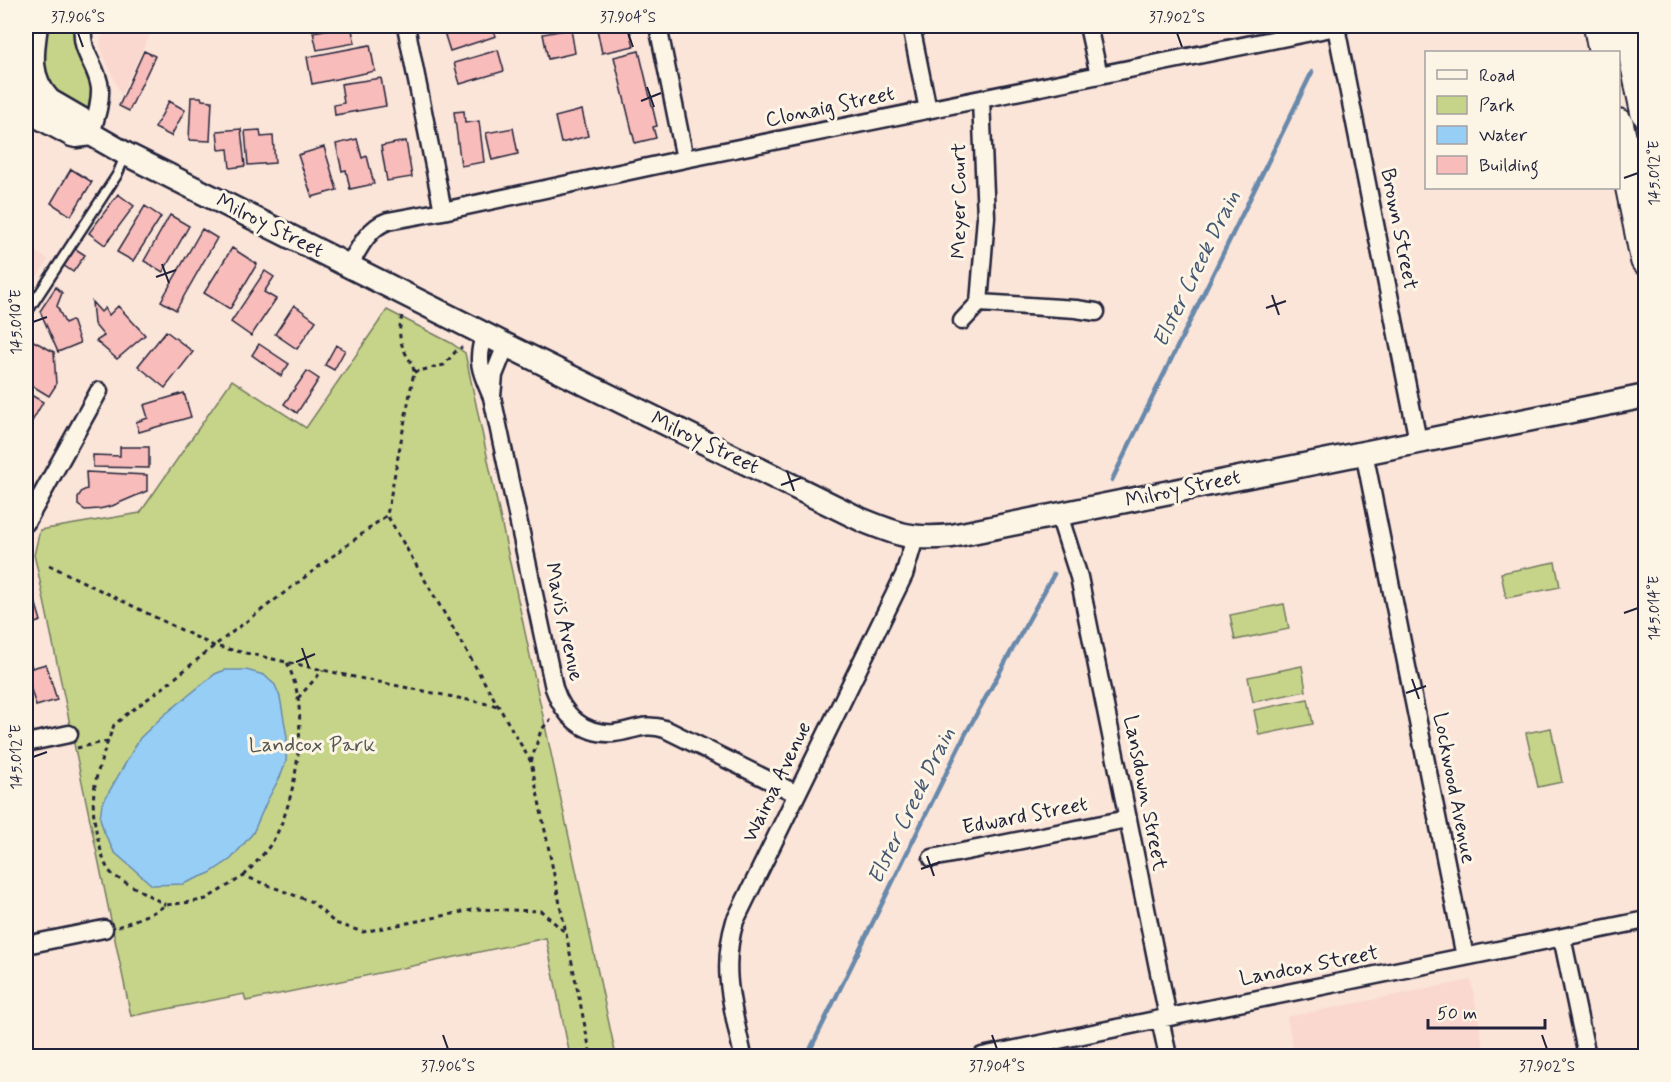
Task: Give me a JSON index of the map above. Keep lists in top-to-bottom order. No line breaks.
{"streets":{"street":["Clonaig Street","Meyer Court","Milroy Street","Brown Street","Mavis Avenue","Wairoa Avenue","Lockwood Avenue","Lansdown Street","Edward Street","Landcox Street"]},"crossings":[["Clonaig Street","Meyer Court"],["Clonaig Street","Milroy Street"],["Clonaig Street","Brown Street"],["Milroy Street","Brown Street"],["Milroy Street","Mavis Avenue"],["Milroy Street","Wairoa Avenue"],["Milroy Street","Lockwood Avenue"],["Milroy Street","Lansdown Street"],["Mavis Avenue","Wairoa Avenue"],["Lockwood Avenue","Landcox Street"],["Lansdown Street","Edward Street"],["Lansdown Street","Landcox Street"]],"water":["Elster Creek Drain"],"parks":["Landcox Park"],"legend":["Road","Park","Water","Building"],"scale_bar":"50 m","coordinates":["37.906°S","37.904°S","37.902°S","145.012°E","145.010°E","145.014°E"]}
